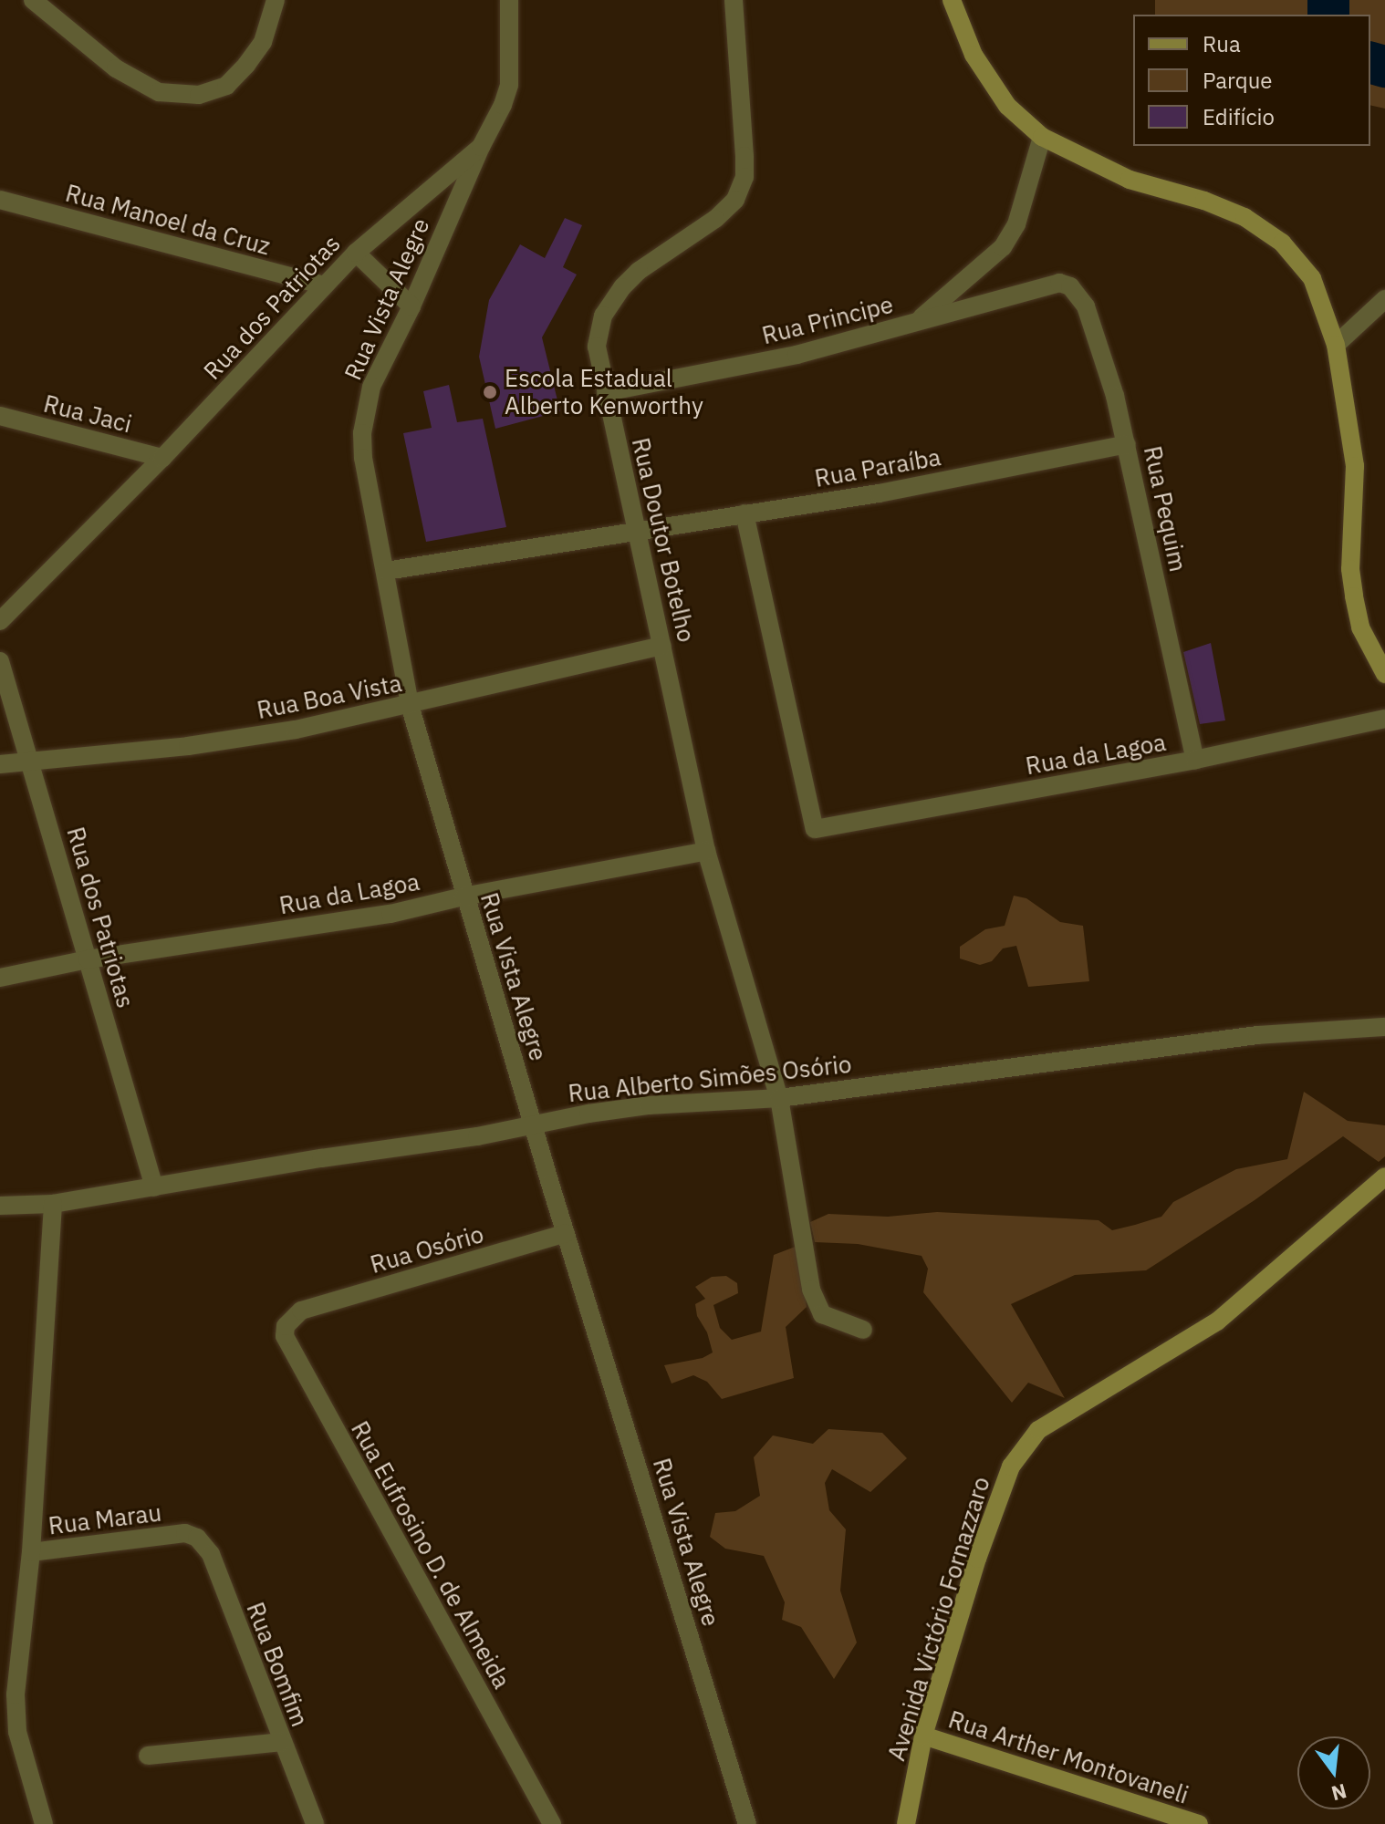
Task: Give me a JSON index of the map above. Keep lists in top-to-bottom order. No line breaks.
{"streets":{"street":["Rua Manoel da Cruz","Rua Vista Alegre","Rua dos Patriotas","Rua Principe","Rua Jaci","Rua Paraíba","Rua Pequim","Rua Doutor Botelho","Rua Boa Vista","Rua da Lagoa","Rua Alberto Simões Osório","Rua Osório","Rua Marau","Rua Eufrosino D. de Almeida","Avenida Victório Fornazzaro","Rua Bomfim","Rua Arther Montovaneli"]},"crossings":[["Rua Manoel da Cruz","Rua dos Patriotas"],["Rua Vista Alegre","Rua dos Patriotas"],["Rua Vista Alegre","Rua Paraíba"],["Rua Vista Alegre","Rua Boa Vista"],["Rua Vista Alegre","Rua da Lagoa"],["Rua Vista Alegre","Rua Alberto Simões Osório"],["Rua Vista Alegre","Rua Osório"],["Rua dos Patriotas","Rua Jaci"],["Rua dos Patriotas","Rua Boa Vista"],["Rua dos Patriotas","Rua da Lagoa"],["Rua dos Patriotas","Rua Alberto Simões Osório"],["Rua Principe","Rua Pequim"],["Rua Principe","Rua Doutor Botelho"],["Rua Paraíba","Rua Pequim"],["Rua Paraíba","Rua Doutor Botelho"],["Rua Paraíba","Rua da Lagoa"],["Rua Pequim","Rua da Lagoa"],["Rua Doutor Botelho","Rua Boa Vista"],["Rua Doutor Botelho","Rua da Lagoa"],["Rua Doutor Botelho","Rua Alberto Simões Osório"],["Rua Osório","Rua Eufrosino D. de Almeida"],["Rua Marau","Rua Bomfim"],["Avenida Victório Fornazzaro","Rua Arther Montovaneli"]],"places":["Escola Estadual Alberto Kenworthy"],"legend":["Rua","Parque","Edifício"],"north":"bottom"}
